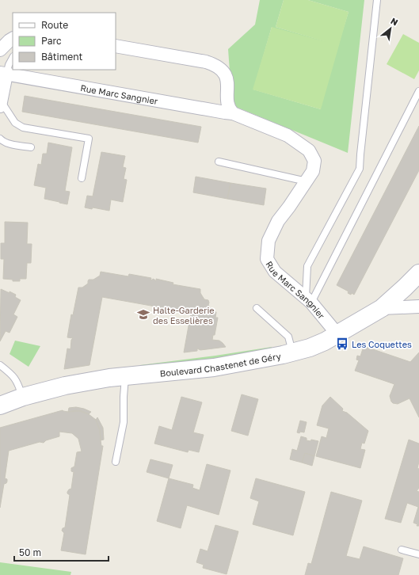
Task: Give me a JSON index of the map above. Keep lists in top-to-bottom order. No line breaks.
{"streets":{"street":["Rue Marc Sangnier","Boulevard Chastenet de Géry"]},"crossings":[["Rue Marc Sangnier","Boulevard Chastenet de Géry"]],"places":{"school or university":["Halte-Garderie des Esselières"],"bus stop":["Les Coquettes"]},"legend":["Route","Parc","Bâtiment"],"scale_bar":"50 m","north":"top right"}
